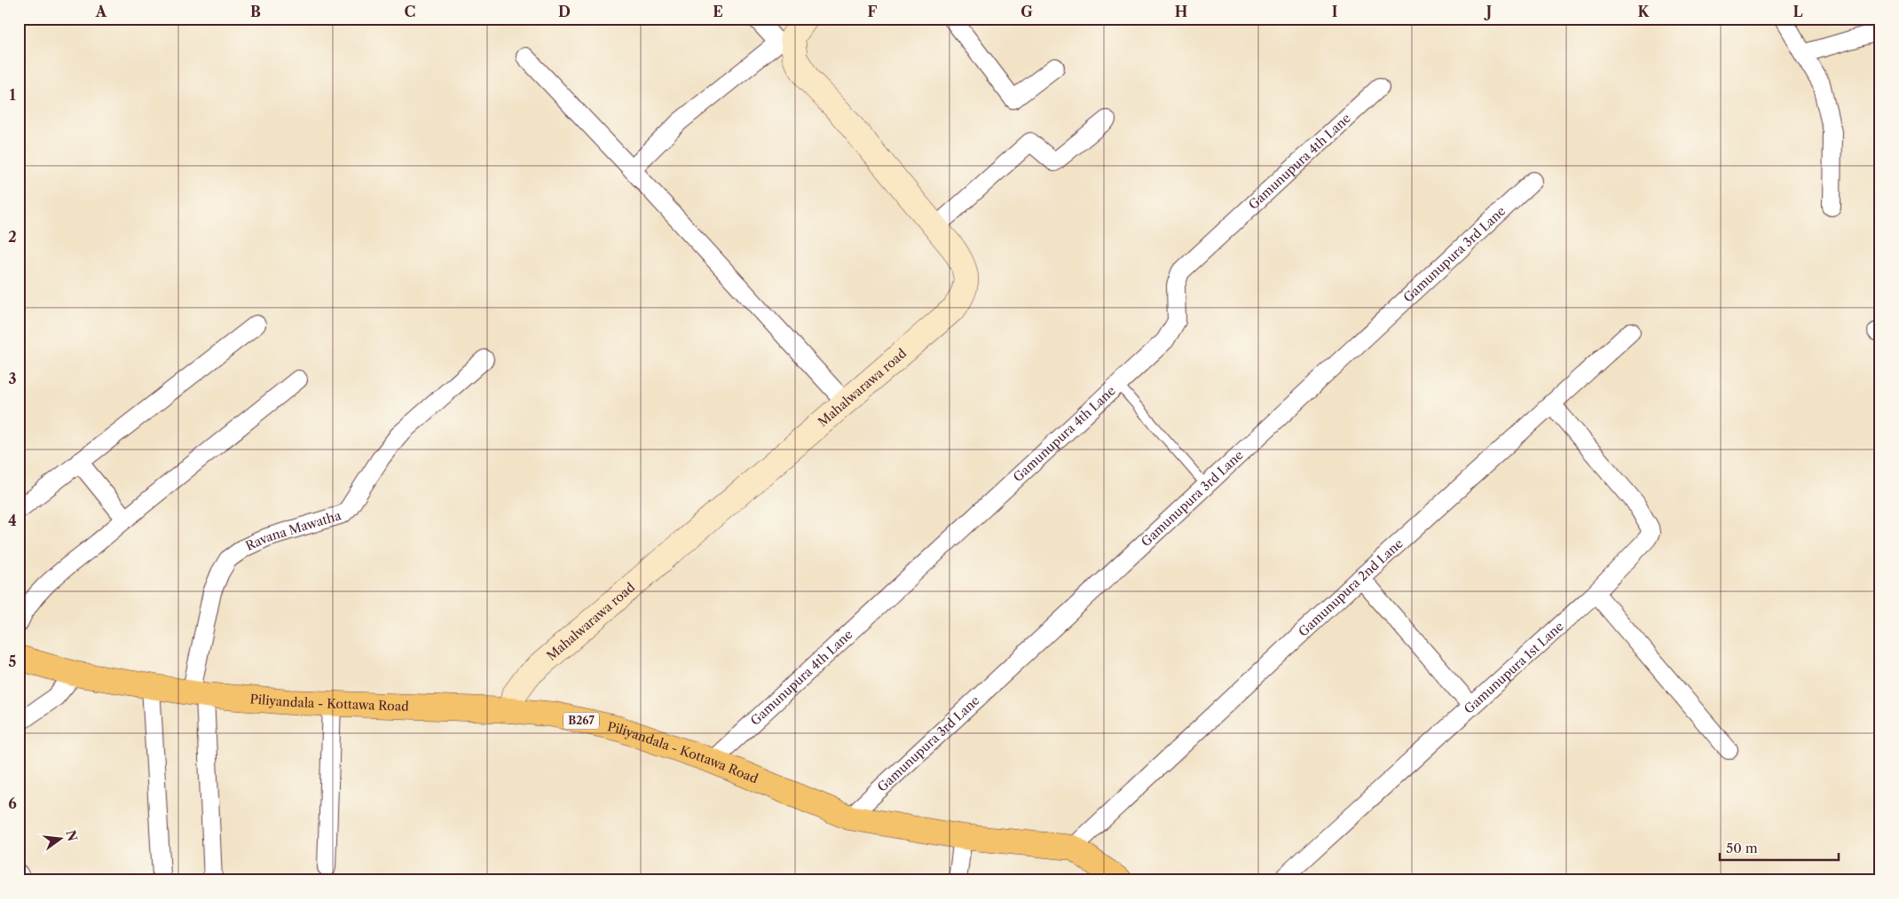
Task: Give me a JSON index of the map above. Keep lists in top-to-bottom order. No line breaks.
{"streets":{"main road":["Piliyandala - Kottawa Road","B267"],"street":["Gamunupura 4th Lane","Gamunupura 3rd Lane","Mahalwarawa road","Ravana Mawatha","Gamunupura 2nd Lane","Gamunupura 1st Lane"]},"crossings":[["Gamunupura 4th Lane","Piliyandala - Kottawa Road"],["Gamunupura 3rd Lane","Piliyandala - Kottawa Road"],["Mahalwarawa road","Piliyandala - Kottawa Road"],["Ravana Mawatha","Piliyandala - Kottawa Road"],["Gamunupura 2nd Lane","Gamunupura 1st Lane"],["Gamunupura 2nd Lane","Piliyandala - Kottawa Road"]],"scale_bar":"50 m","north":"right","grid":{"columns":["A","B","C","D","E","F","G","H","I","J","K","L"],"rows":["1","2","3","4","5","6"]}}
